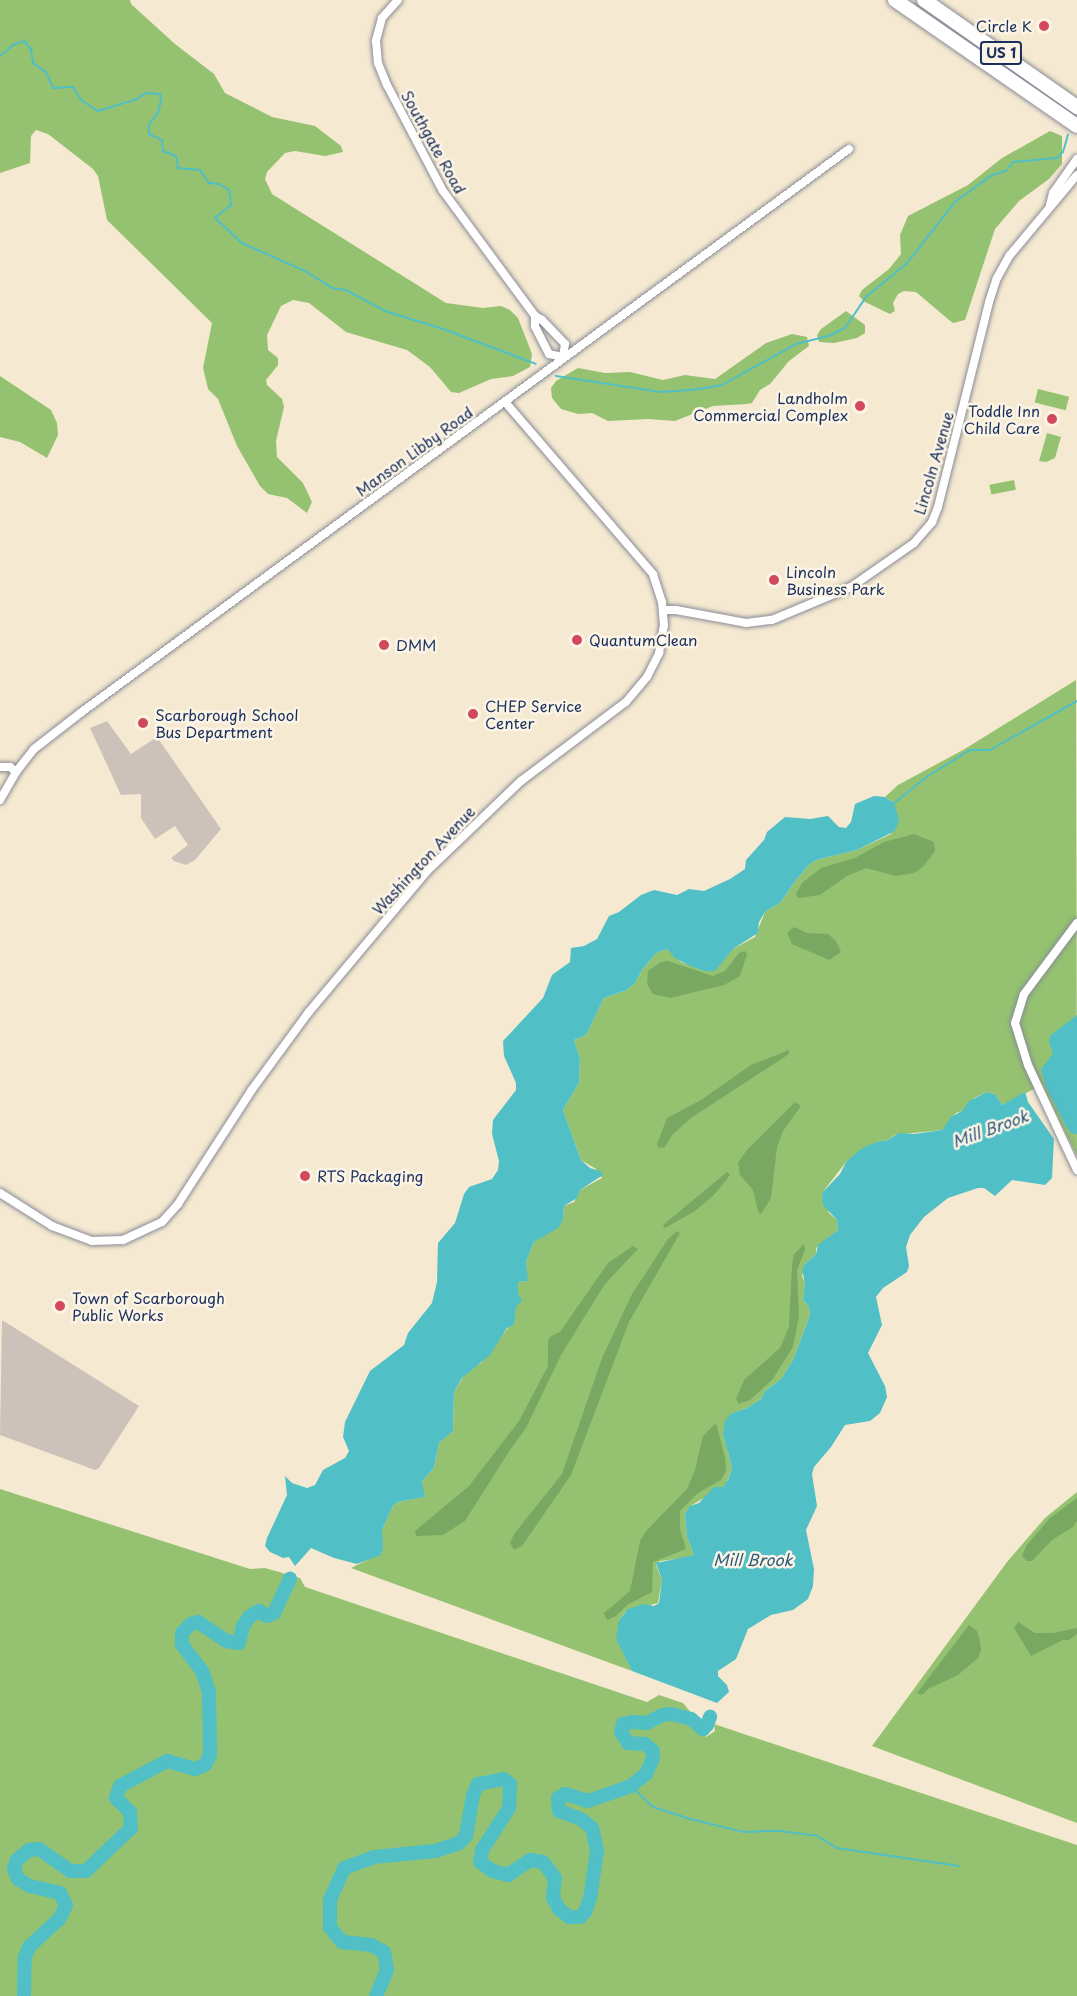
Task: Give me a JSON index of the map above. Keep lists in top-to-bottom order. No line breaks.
{"streets":{"main road":["US 1"],"street":["Southgate Road","Manson Libby Road","Lincoln Avenue","Washington Avenue"]},"crossings":[["Southgate Road","Manson Libby Road"],["Manson Libby Road","Washington Avenue"],["Lincoln Avenue","Washington Avenue"]],"water":["Mill Brook"],"places":["Circle K","Landholm Commercial Complex","Toddle Inn Child Care","Lincoln Business Park","QuantumClean","DMM","CHEP Service Center","Scarborough School Bus Department","RTS Packaging","Town of Scarborough Public Works"]}
